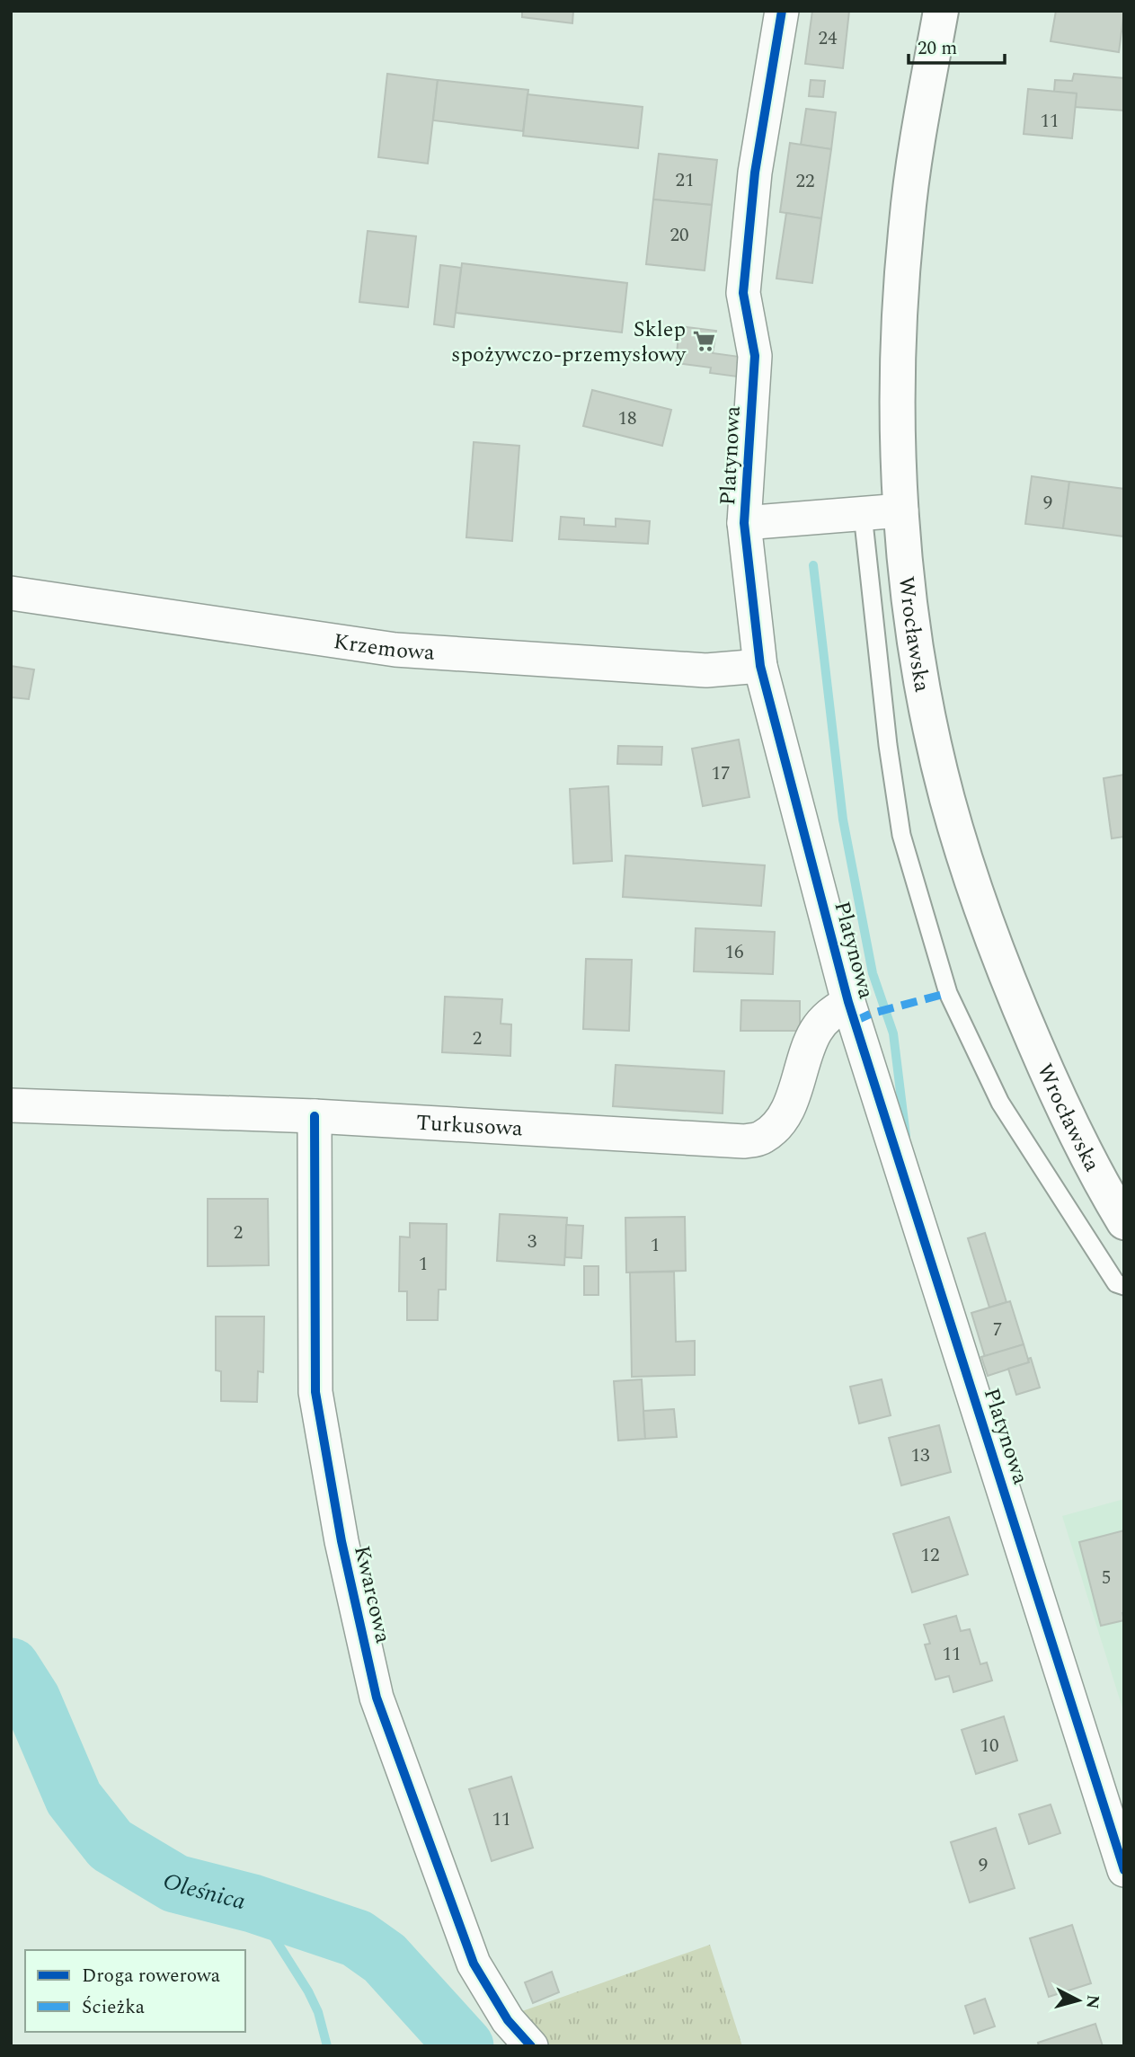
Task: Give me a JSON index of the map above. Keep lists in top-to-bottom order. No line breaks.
{"streets":{"main road":["Wrocławska"],"street":["Platynowa","Krzemowa","Turkusowa","Kwarcowa"]},"crossings":[["Platynowa","Krzemowa"],["Platynowa","Turkusowa"],["Turkusowa","Kwarcowa"]],"water":["Oleśnica"],"places":{"supermarket":["Sklep spożywczo-przemysłowy"]},"house_numbers":["24","11","21","22","20","18","9","17","16","2","2","3","1","1","7","13","12","5","11","10","11","9"],"legend":["Droga rowerowa","Ścieżka"],"scale_bar":"20 m","north":"right"}
